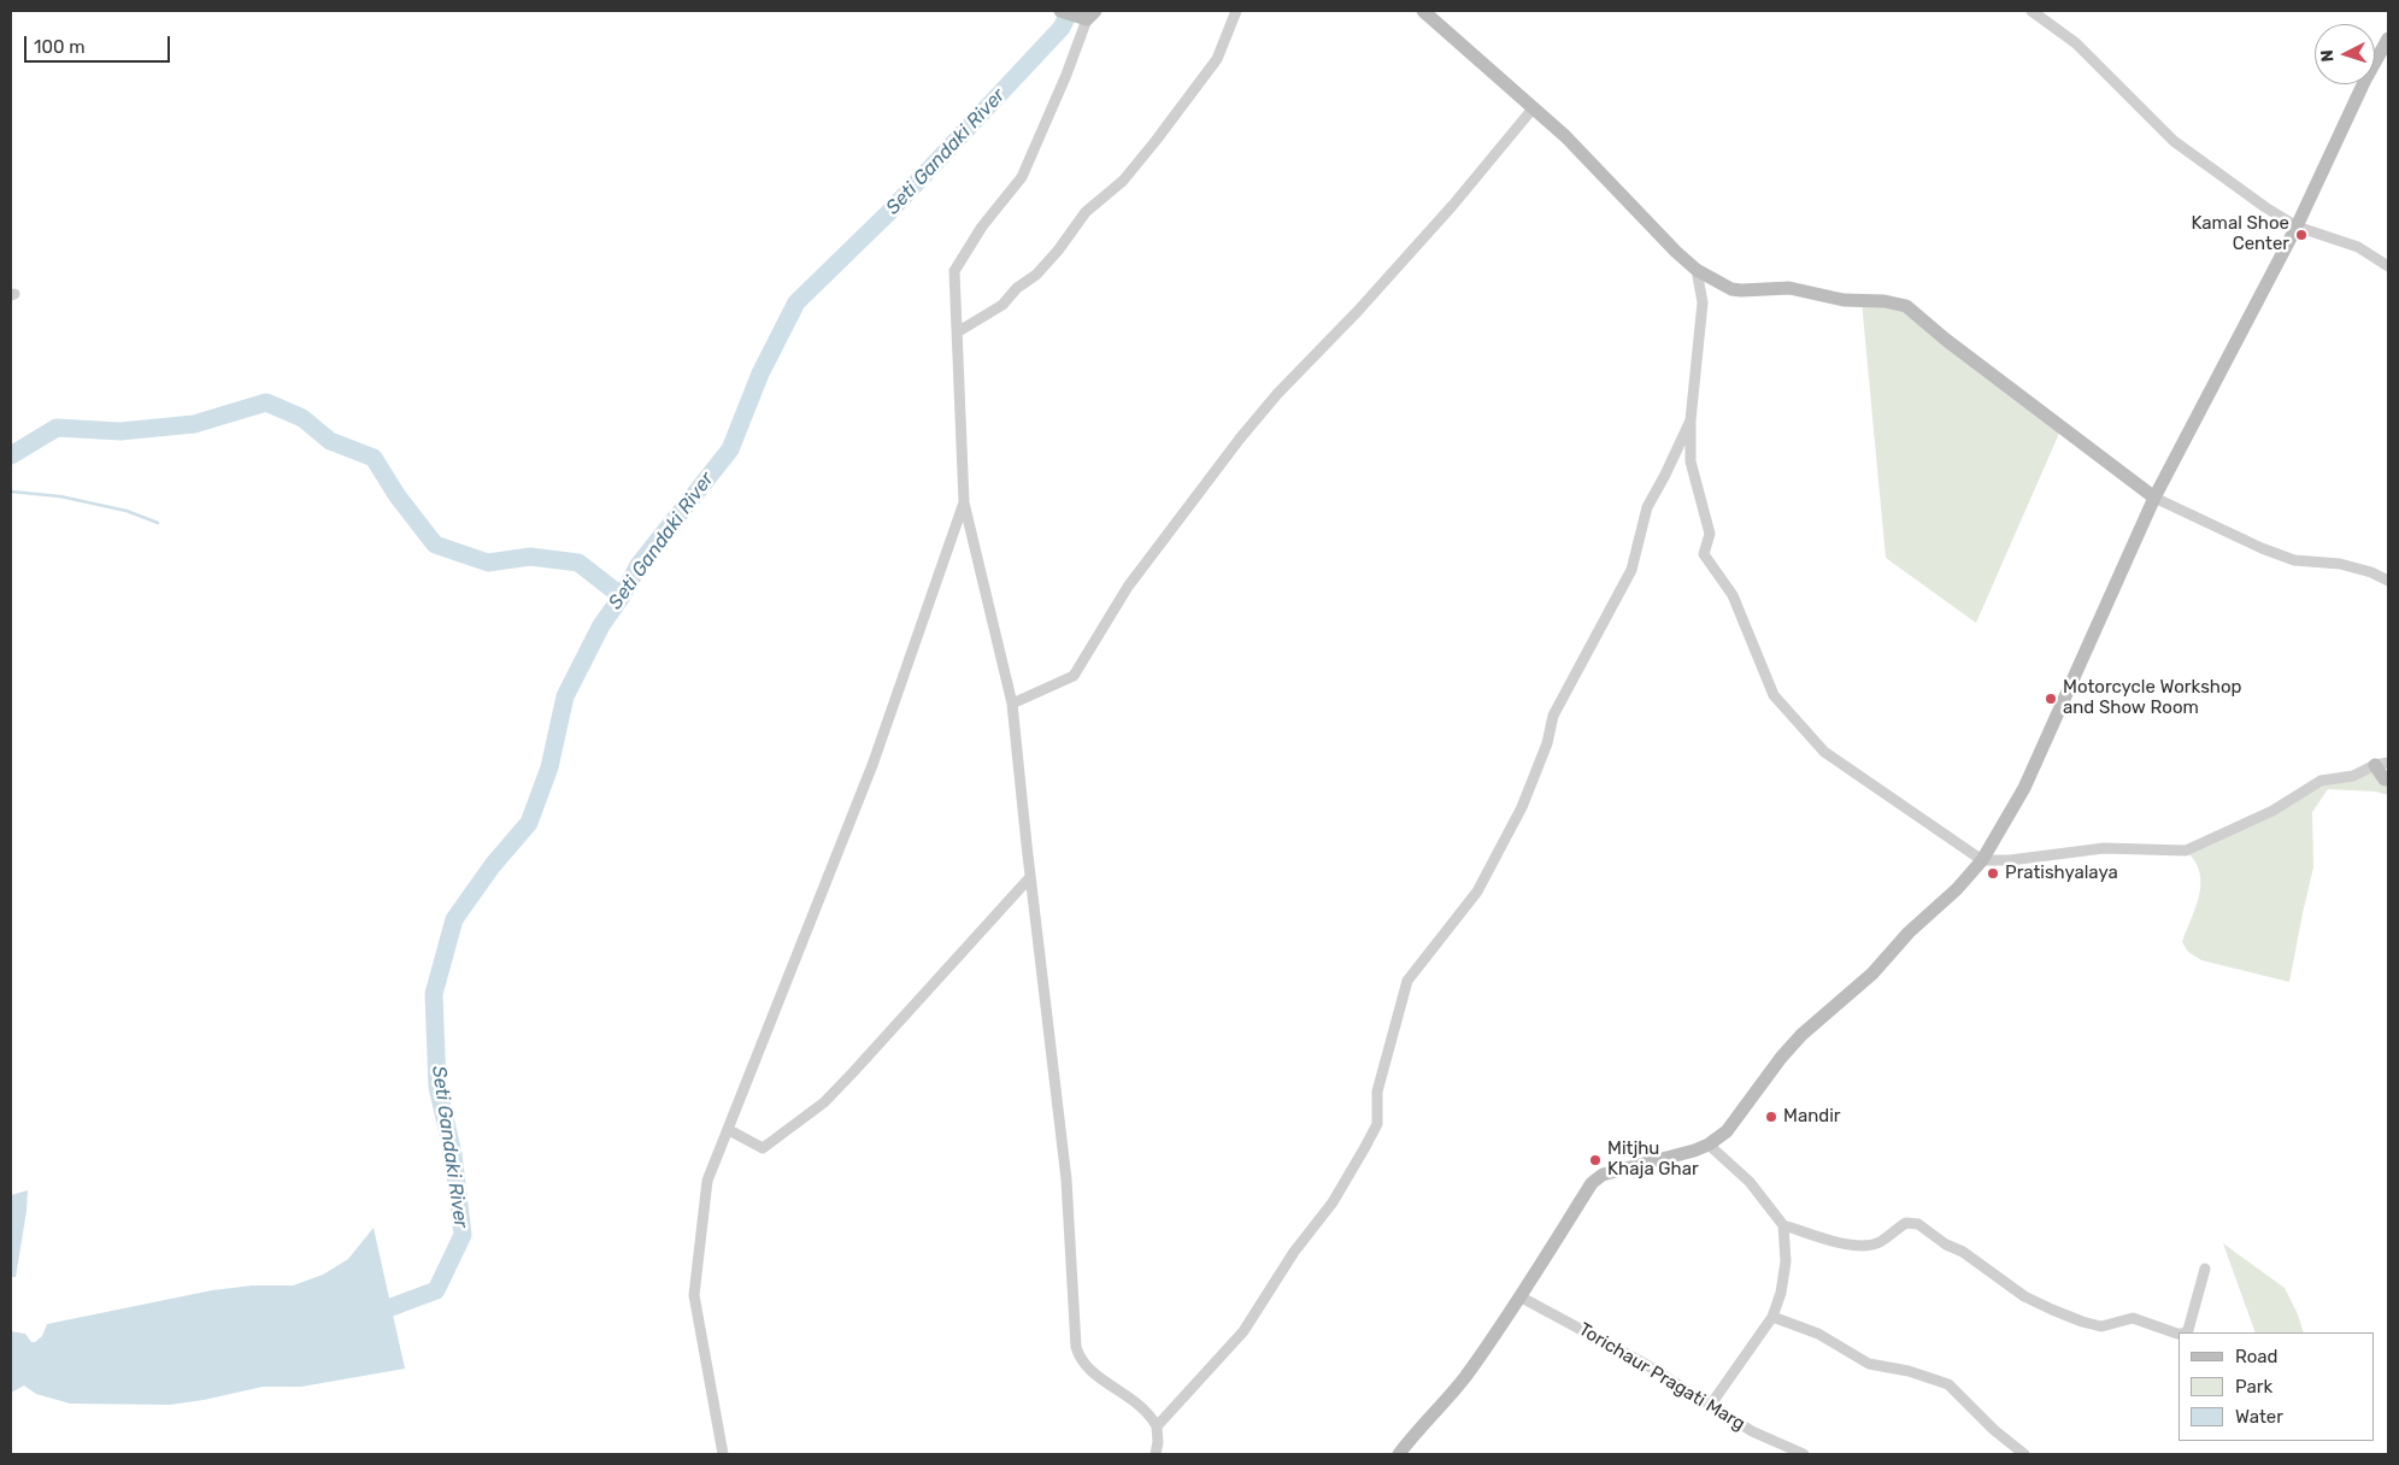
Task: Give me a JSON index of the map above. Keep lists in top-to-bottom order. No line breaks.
{"streets":{"street":["Torichaur Pragati Marg"]},"water":["Seti Gandaki River"],"places":["Kamal Shoe Center","Motorcycle Workshop and Show Room","Pratishyalaya","Mandir","Mitjhu Khaja Ghar"],"legend":["Road","Park","Water"],"scale_bar":"100 m","north":"left"}
